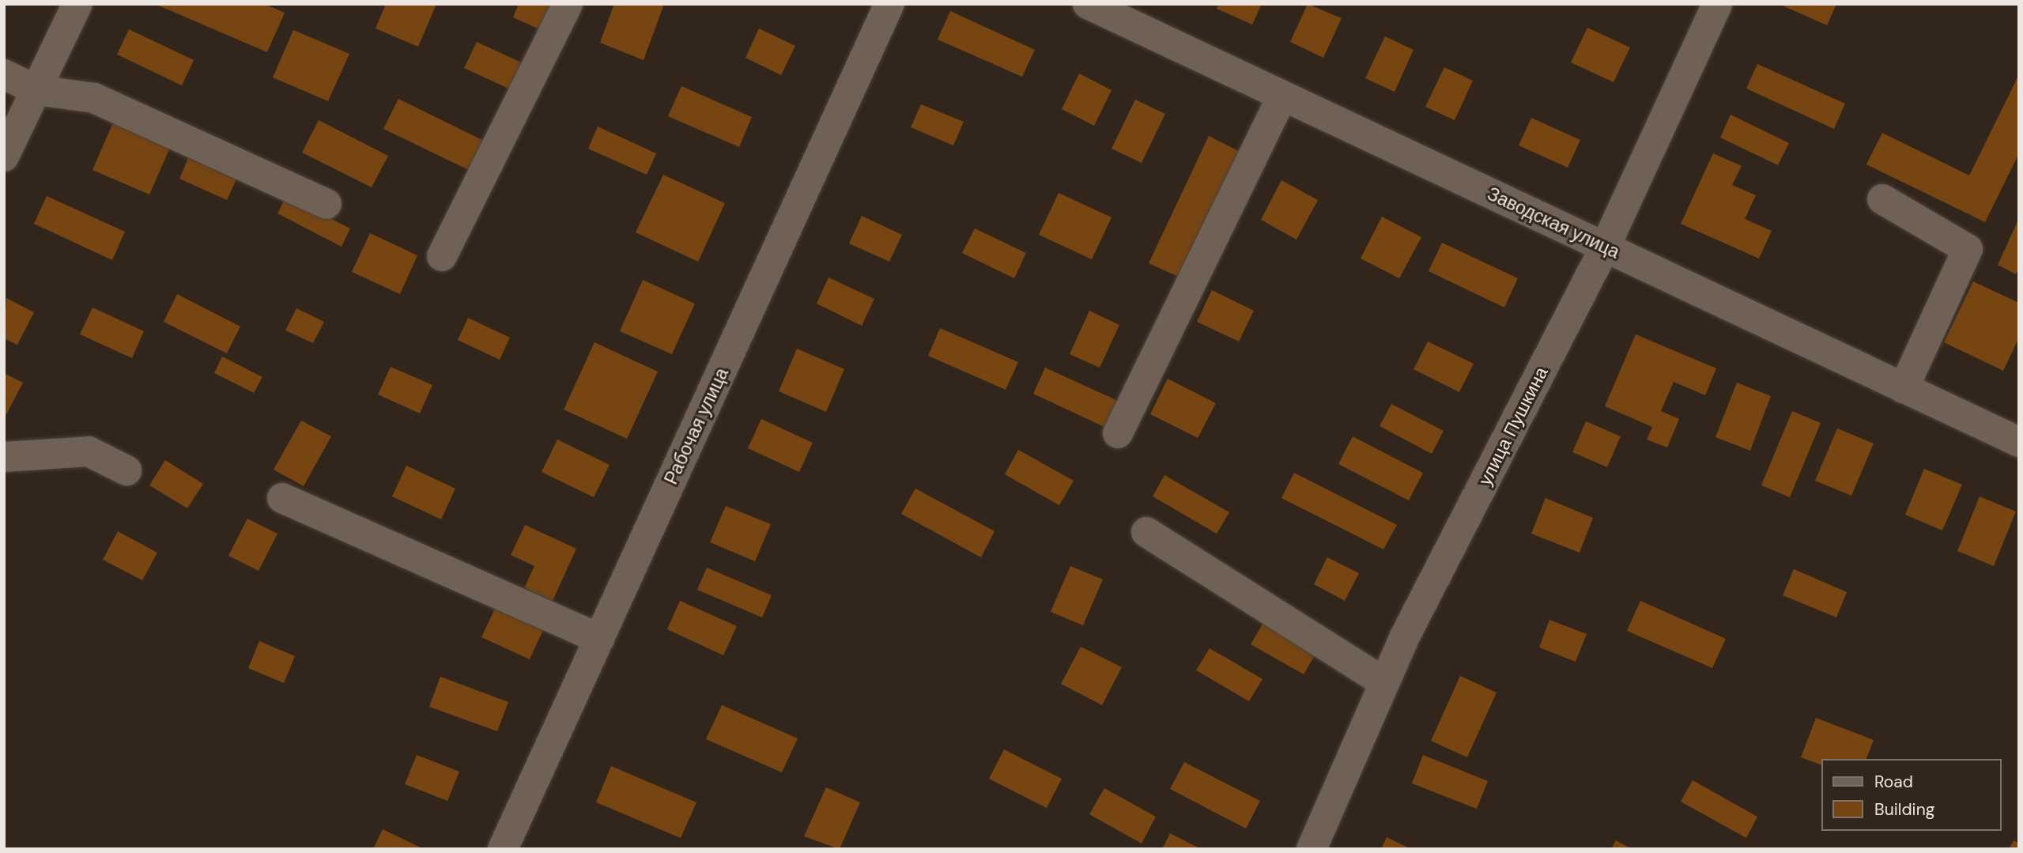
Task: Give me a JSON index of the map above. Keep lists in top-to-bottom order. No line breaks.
{"streets":{"street":["Заводская улица","Рабочая улица","улица Пушкина"]},"crossings":[["Заводская улица","улица Пушкина"]],"legend":["Road","Building"]}
